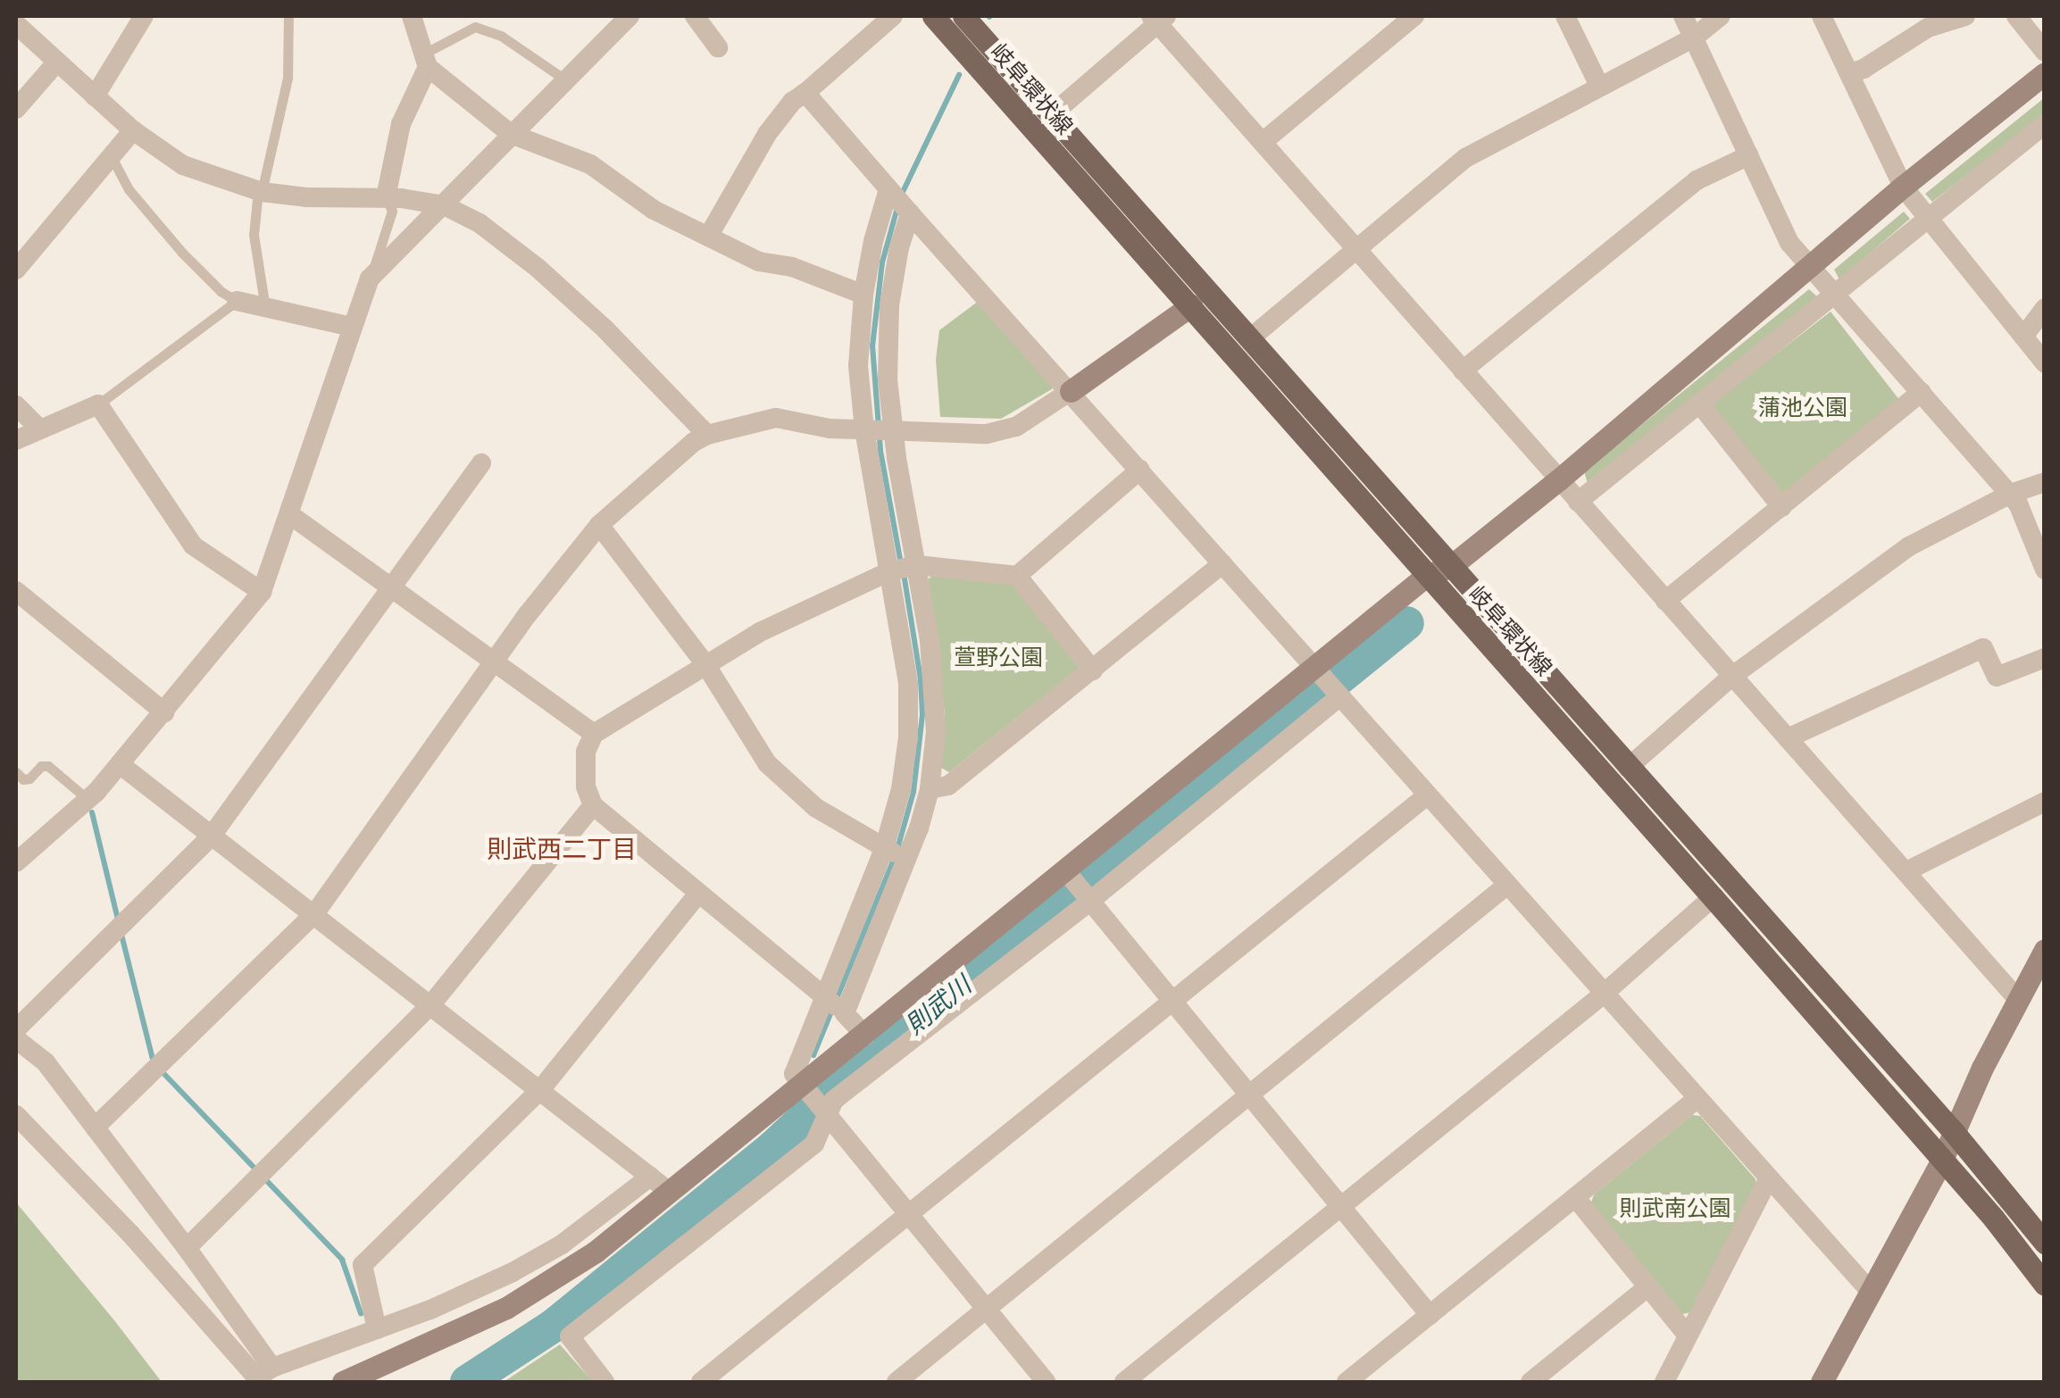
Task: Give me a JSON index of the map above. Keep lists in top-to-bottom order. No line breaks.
{"streets":{"main road":["岐阜環状線"]},"districts":["則武西二丁目"],"water":["則武川"],"parks":["蒲池公園","萱野公園","則武南公園"]}
